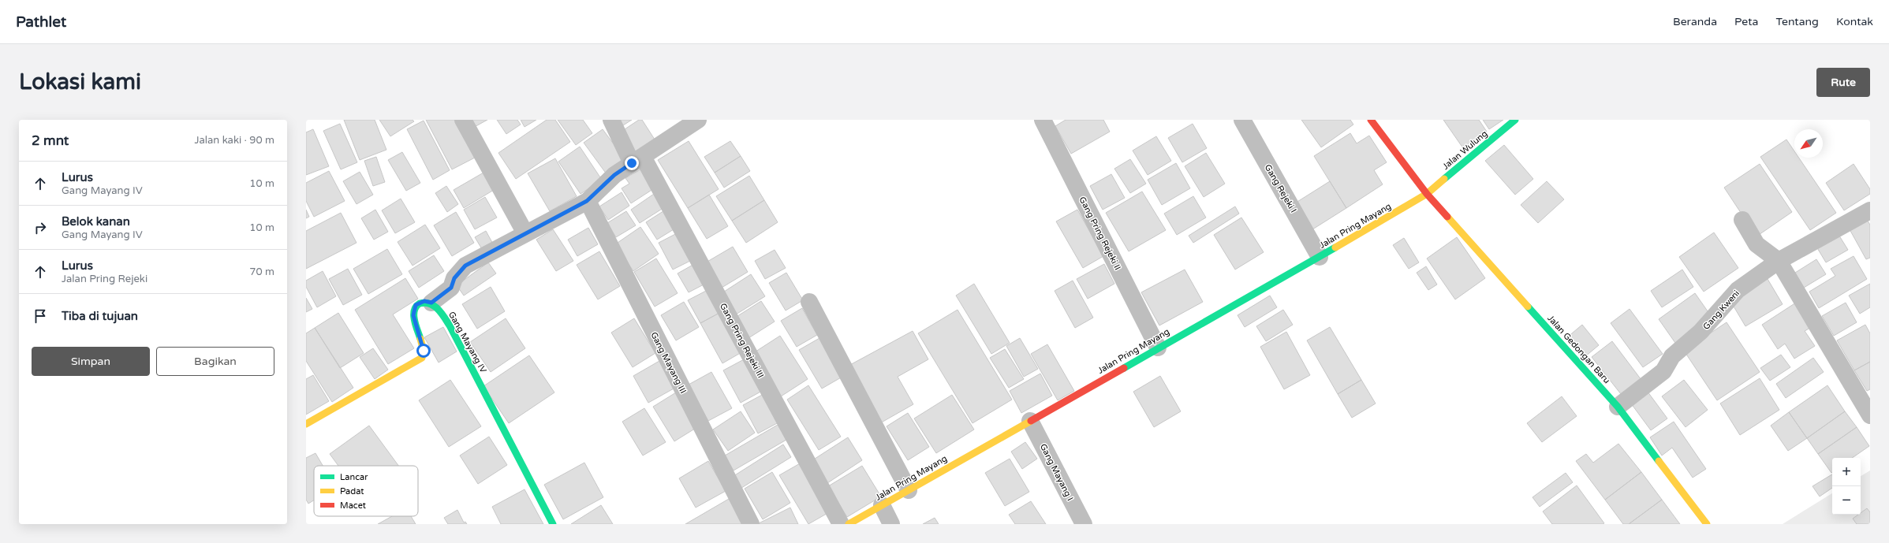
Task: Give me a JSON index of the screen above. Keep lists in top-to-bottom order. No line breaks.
{"streets":{"street":["Jalan Wulung","Gang Rejeki I","Jalan Pring Mayang","Gang Pring Rejeki II","Gang Kweni","Gang Pring Rejeki III","Gang Mayang IV","Jalan Gedongan Baru","Gang Mayang III","Gang Mayang I"]},"crossings":[["Jalan Wulung","Jalan Pring Mayang"],["Jalan Wulung","Jalan Gedongan Baru"],["Gang Rejeki I","Jalan Pring Mayang"],["Jalan Pring Mayang","Gang Pring Rejeki II"],["Jalan Pring Mayang","Jalan Gedongan Baru"],["Jalan Pring Mayang","Gang Mayang I"],["Gang Kweni","Jalan Gedongan Baru"]],"legend":["Lancar","Padat","Macet"],"north":"bottom left","page":{"header":"Pathlet","nav":["Beranda","Peta","Tentang","Kontak"],"buttons":["Rute",["Simpan","Bagikan"]],"title":"Lokasi kami","heading":["2 mnt","Jalan kaki · 90 m"],"list":[["Lurus","Gang Mayang IV","10 m"],["Belok kanan","Gang Mayang IV","10 m"],["Lurus","Jalan Pring Rejeki","70 m"],"Tiba di tujuan"],"map_buttons":["+","−"]}}
